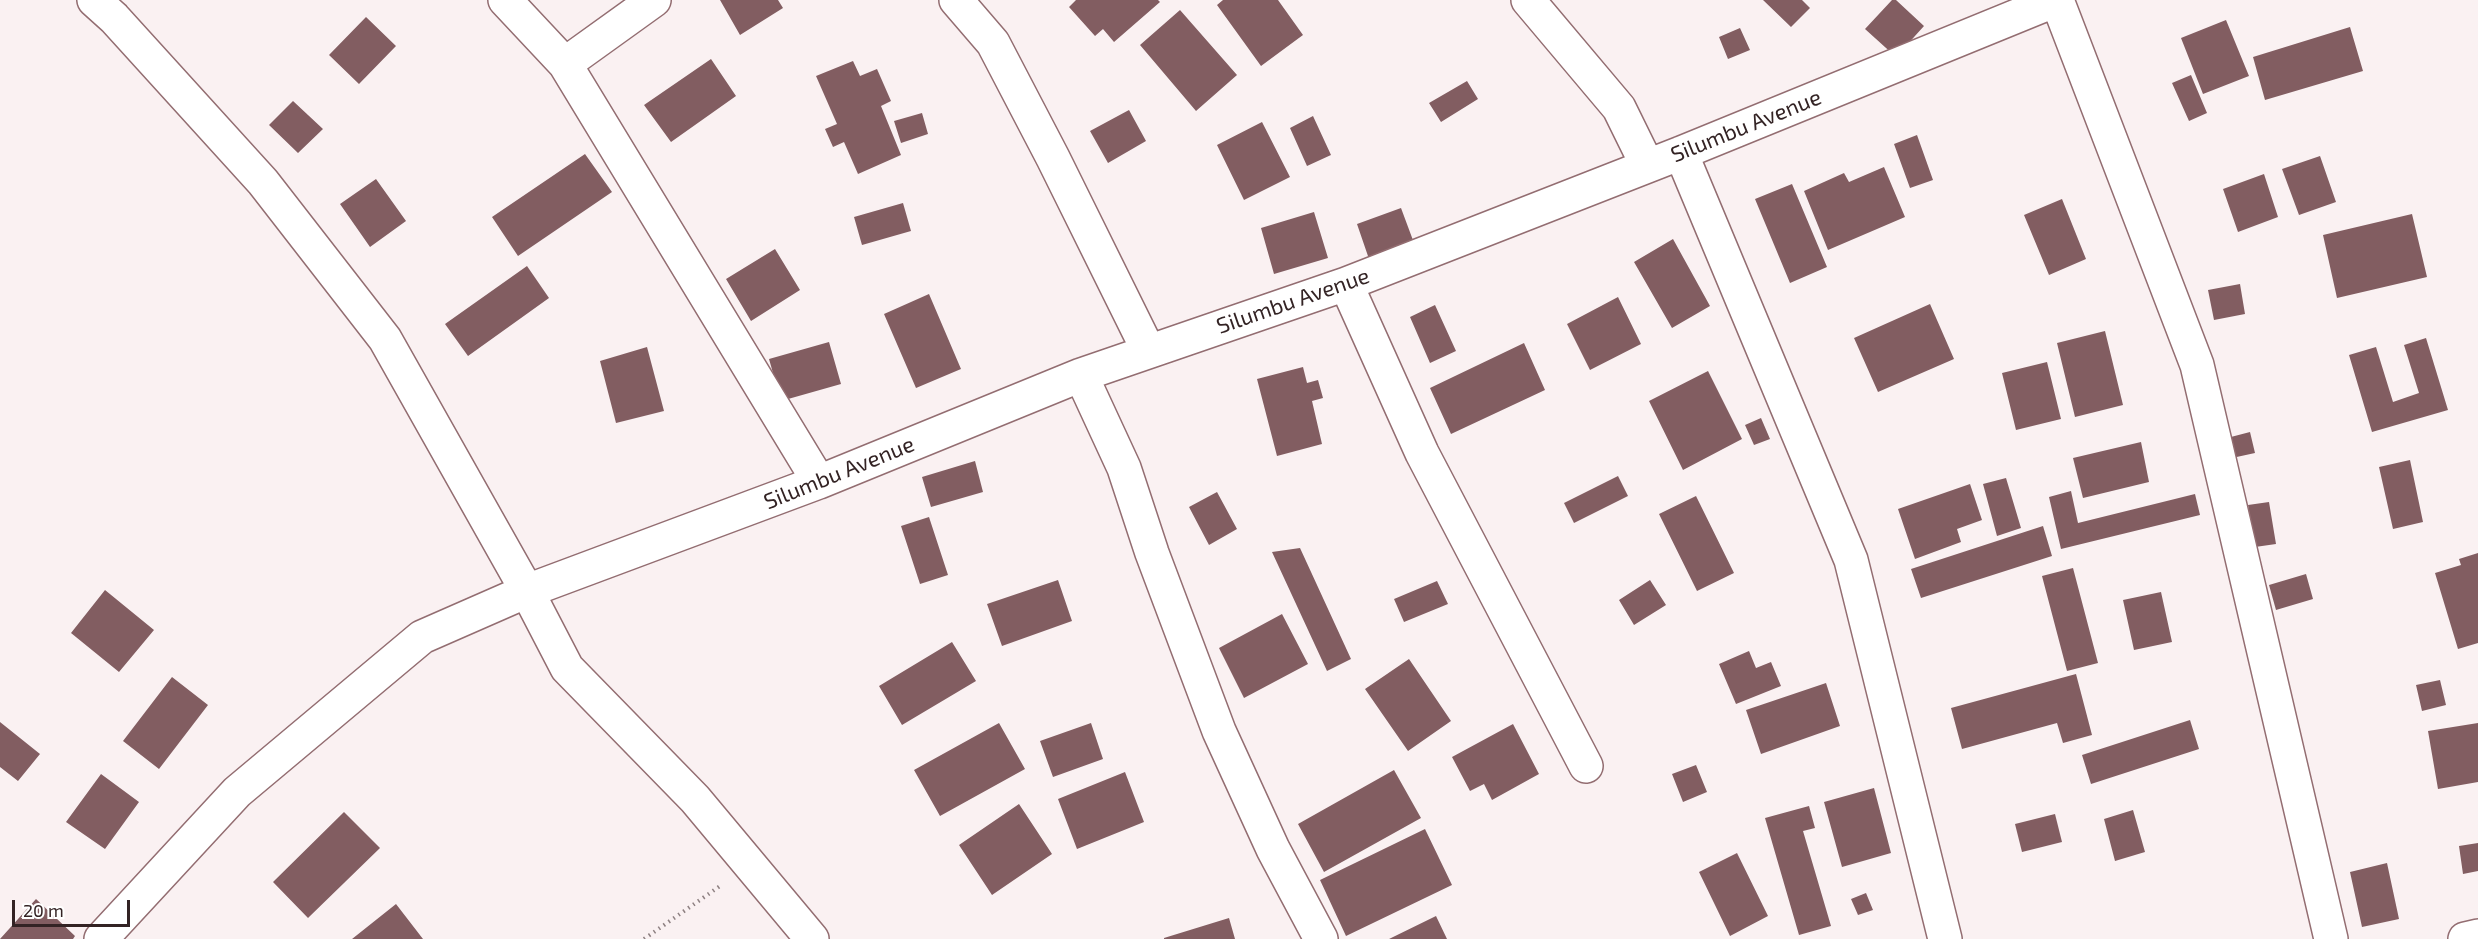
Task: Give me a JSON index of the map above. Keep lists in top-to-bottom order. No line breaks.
{"streets":{"street":["Silumbu Avenue"]},"scale_bar":"20 m"}
